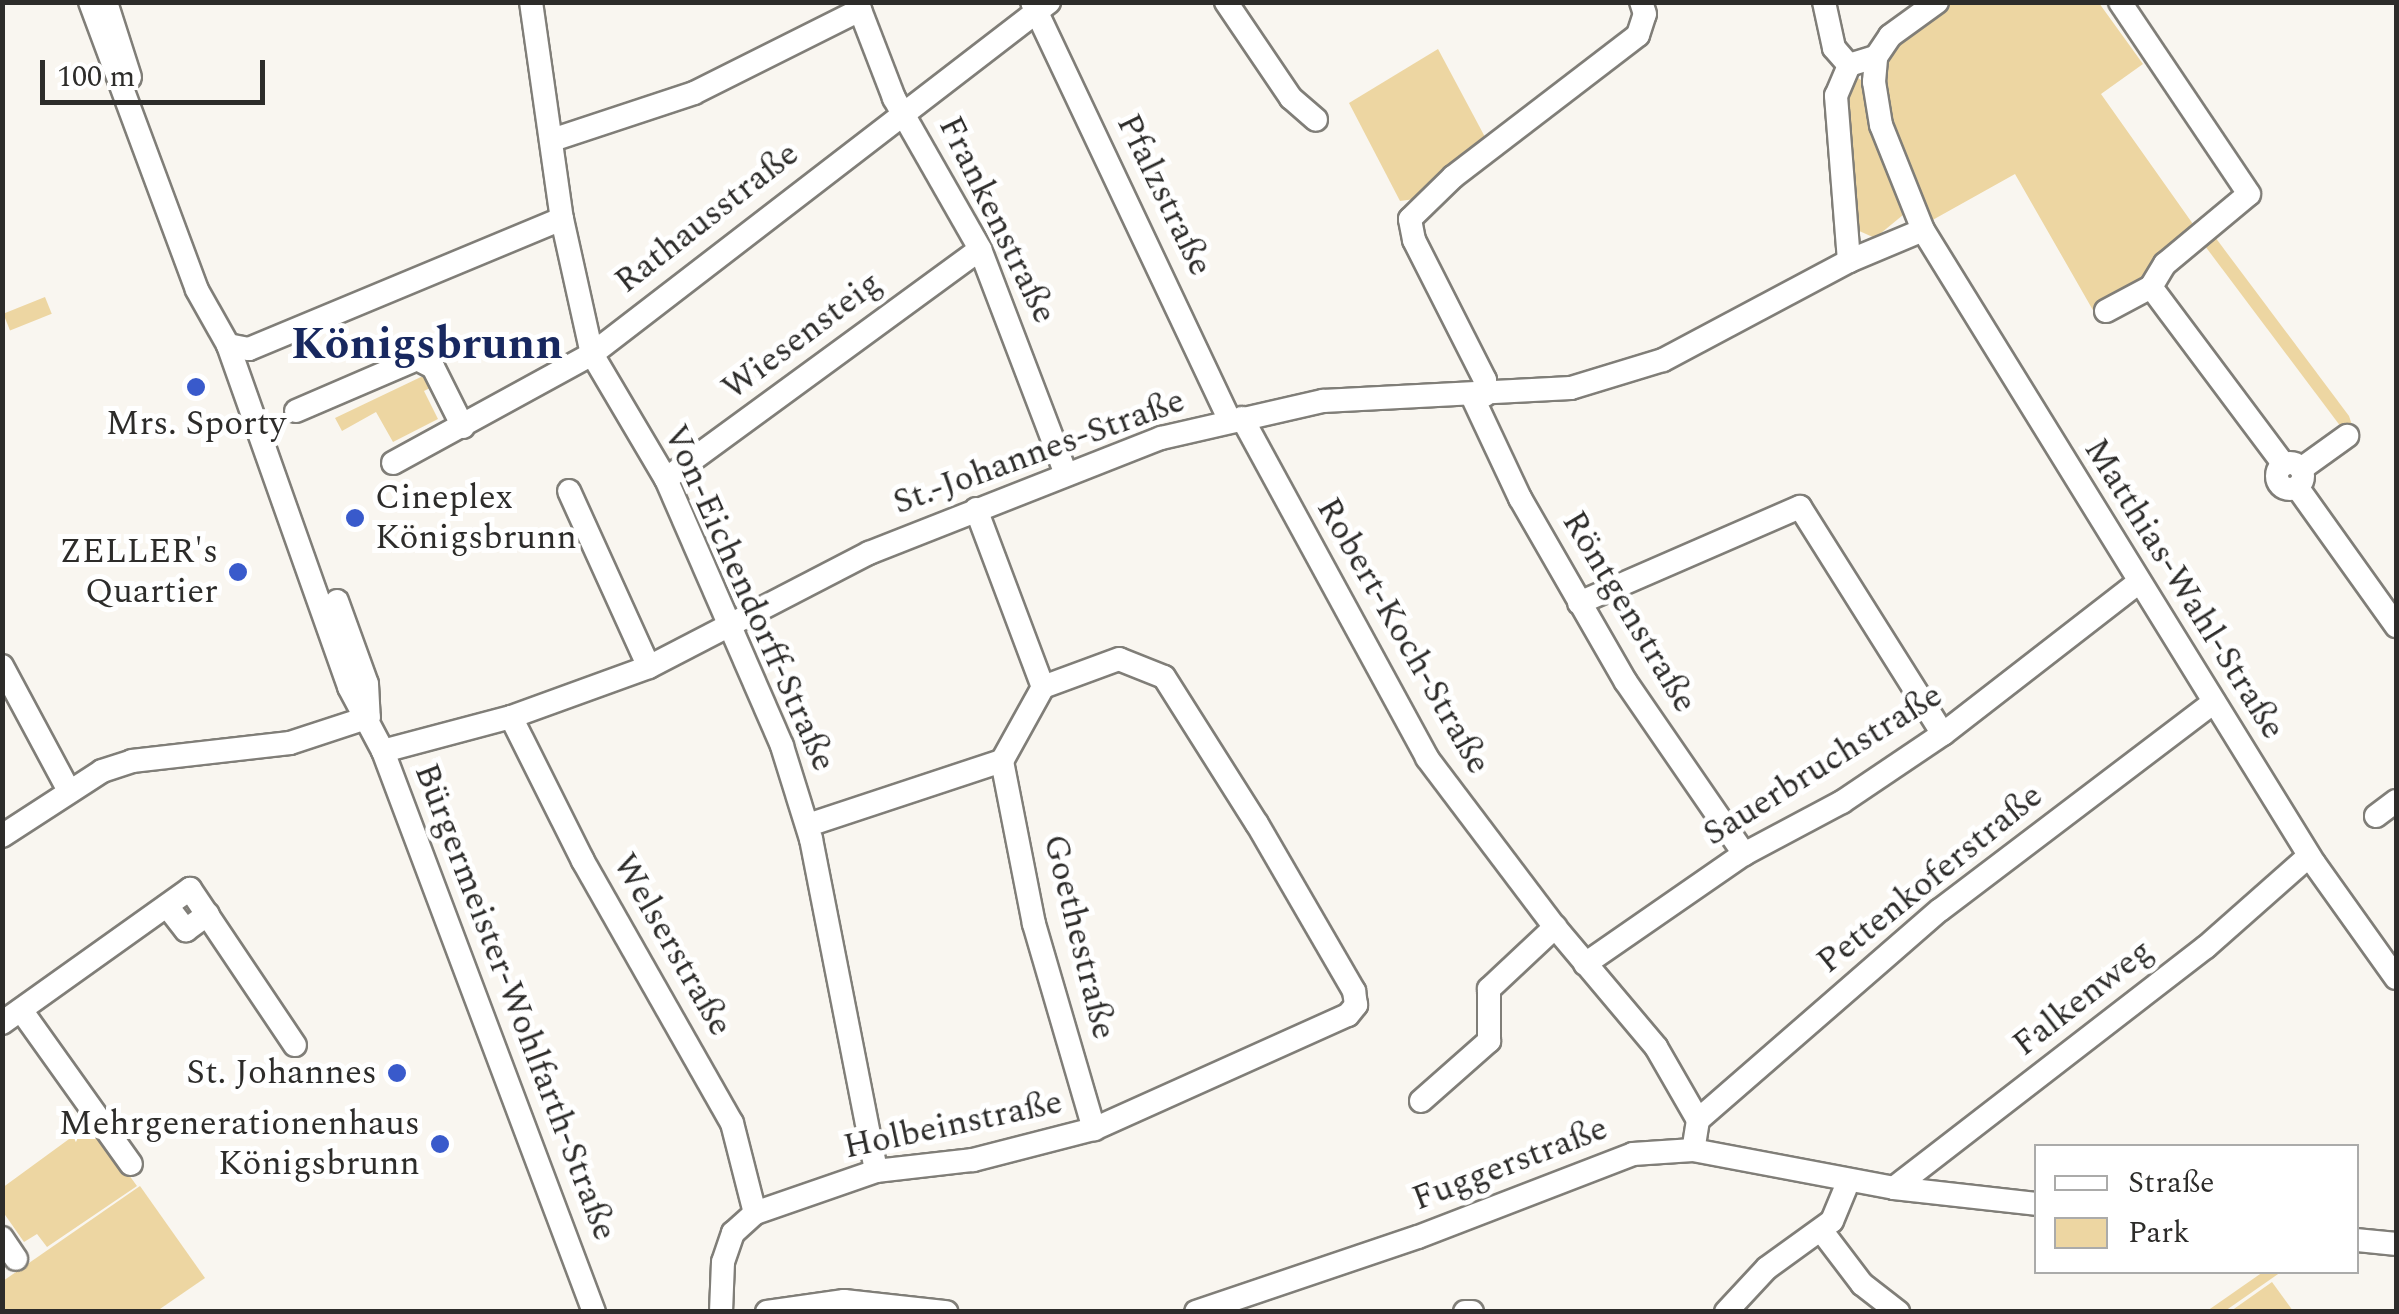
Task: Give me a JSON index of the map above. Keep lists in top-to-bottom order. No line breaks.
{"streets":{"street":["Pfalzstraße","Rathausstraße","Frankenstraße","Wiesensteig","St.-Johannes-Straße","Matthias-Wahl-Straße","Von-Eichendorff-Straße","Röntgenstraße","Robert-Koch-Straße","Sauerbruchstraße","Pettenkoferstraße","Goethestraße","Welserstraße","Falkenweg","Bürgermeister-Wohlfarth-Straße","Holbeinstraße","Fuggerstraße"]},"crossings":[["Pfalzstraße","Rathausstraße"],["Pfalzstraße","St.-Johannes-Straße"],["Pfalzstraße","Robert-Koch-Straße"],["Rathausstraße","Frankenstraße"],["Rathausstraße","Von-Eichendorff-Straße"],["Frankenstraße","Wiesensteig"],["Frankenstraße","St.-Johannes-Straße"],["Wiesensteig","Von-Eichendorff-Straße"],["St.-Johannes-Straße","Matthias-Wahl-Straße"],["St.-Johannes-Straße","Von-Eichendorff-Straße"],["St.-Johannes-Straße","Röntgenstraße"],["St.-Johannes-Straße","Robert-Koch-Straße"],["St.-Johannes-Straße","Welserstraße"],["St.-Johannes-Straße","Bürgermeister-Wohlfarth-Straße"],["Matthias-Wahl-Straße","Sauerbruchstraße"],["Matthias-Wahl-Straße","Pettenkoferstraße"],["Matthias-Wahl-Straße","Falkenweg"],["Von-Eichendorff-Straße","Holbeinstraße"],["Röntgenstraße","Sauerbruchstraße"],["Robert-Koch-Straße","Sauerbruchstraße"],["Robert-Koch-Straße","Pettenkoferstraße"],["Goethestraße","Holbeinstraße"],["Welserstraße","Holbeinstraße"],["Falkenweg","Fuggerstraße"]],"districts":["Königsbrunn"],"places":["Mrs. Sporty","Cineplex Königsbrunn","ZELLER's Quartier","St. Johannes","Mehrgenerationenhaus Königsbrunn"],"legend":["Straße","Park"],"scale_bar":"100 m"}
